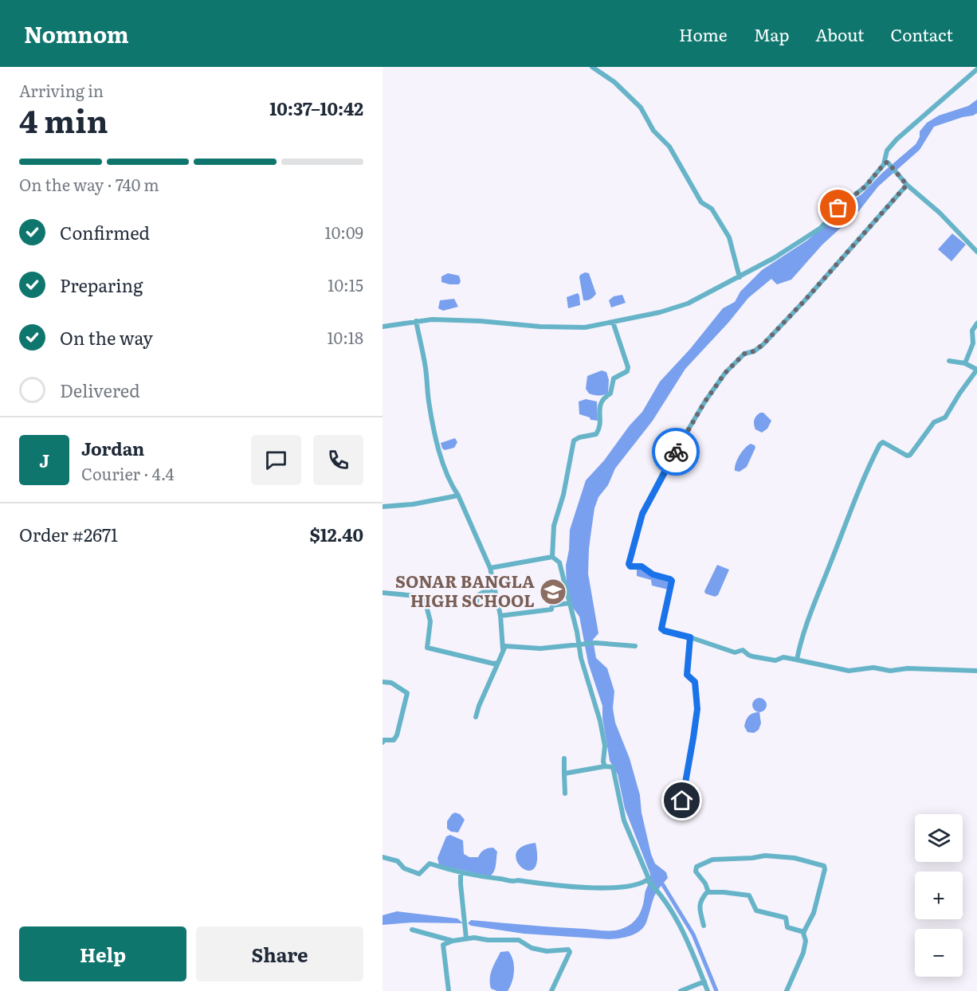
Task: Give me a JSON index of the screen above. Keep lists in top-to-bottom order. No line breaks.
{"places":{"school or university":["SONAR BANGLA HIGH SCHOOL"]},"page":{"header":"Nomnom","nav":["Home","Map","About","Contact"],"heading":["4 min","Arriving in","10:37–10:42"],"panel":["Jordan","Courier · 4.4","Order #2671","$12.40"],"bar":"On the way · 740 m","list":[["Confirmed","10:09"],["Preparing","10:15"],["On the way","10:18"],"Delivered"],"round":"J","map_buttons":["+","−"],"buttons":["Help","Share"]}}
